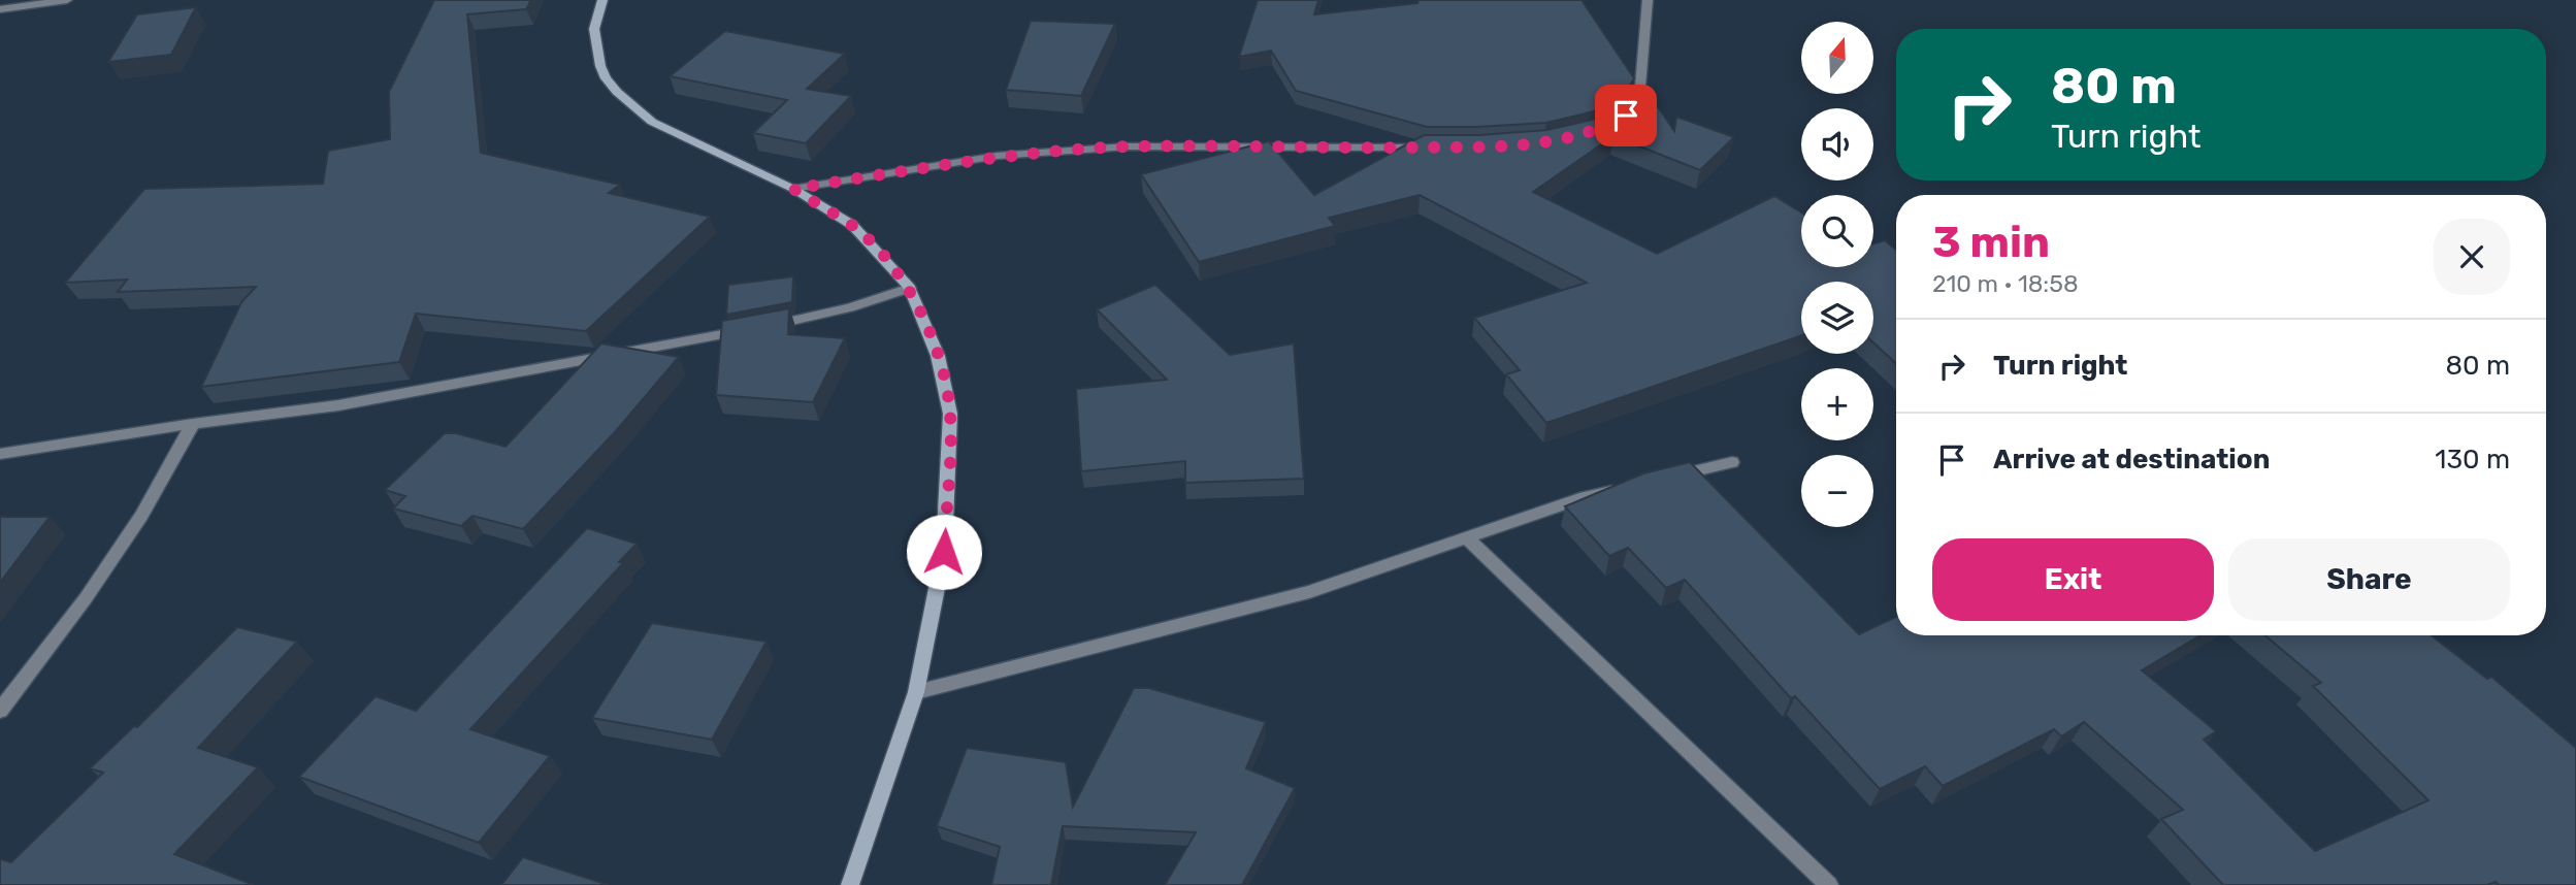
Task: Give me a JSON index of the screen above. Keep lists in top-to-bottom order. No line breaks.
{"north":"top","page":{"map_buttons":["+","−"],"turn":["80 m","Turn right"],"heading":["3 min","210 m · 18:58"],"list":[{"name":"Turn right","value":"80 m"},{"name":"Arrive at destination","value":"130 m"}],"buttons":["Exit","Share"]}}
